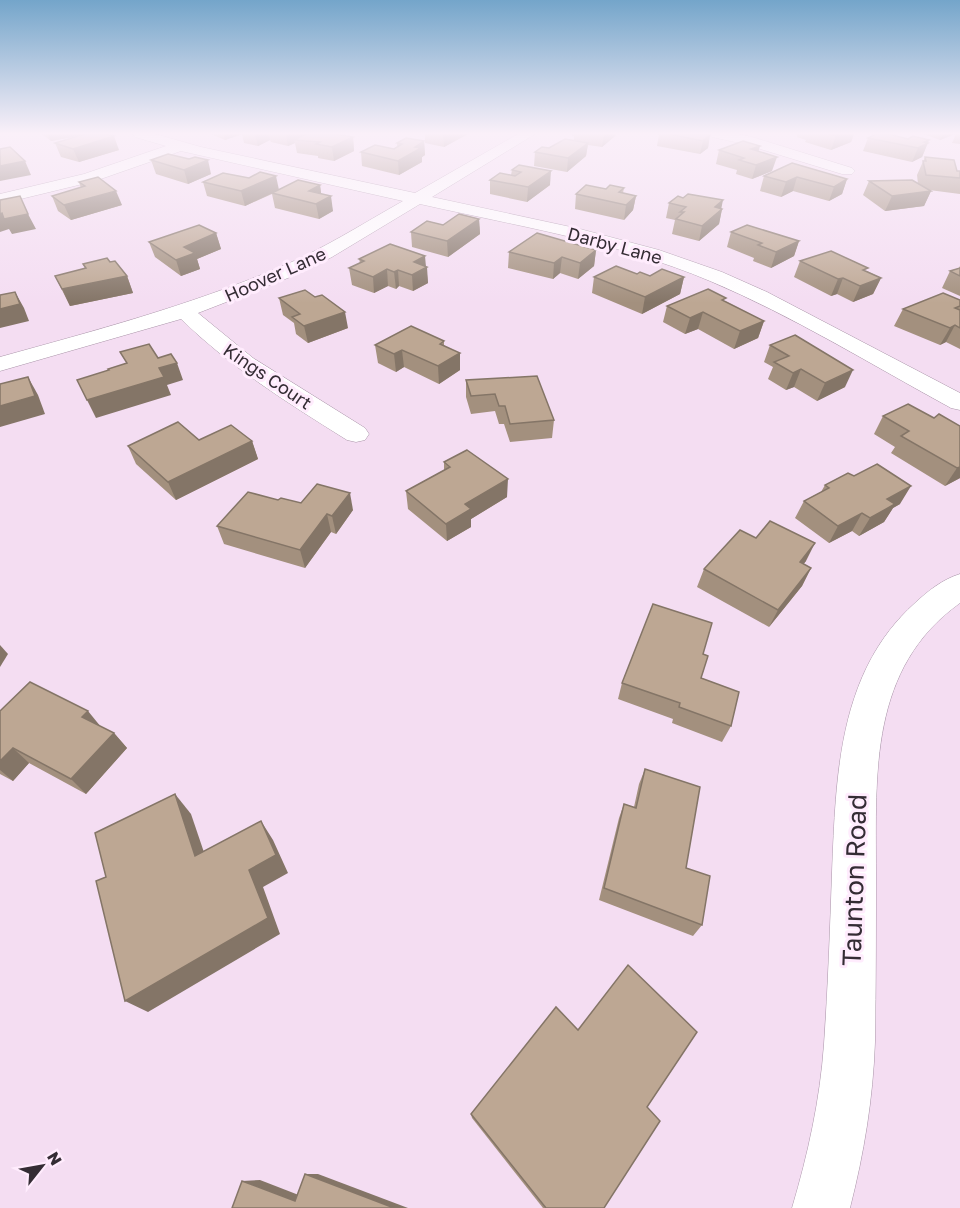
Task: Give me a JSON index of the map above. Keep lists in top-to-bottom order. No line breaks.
{"streets":{"street":["Darby Lane","Hoover Lane","Kings Court","Taunton Road"]},"crossings":[["Darby Lane","Hoover Lane"],["Hoover Lane","Kings Court"]],"north":"top right"}
